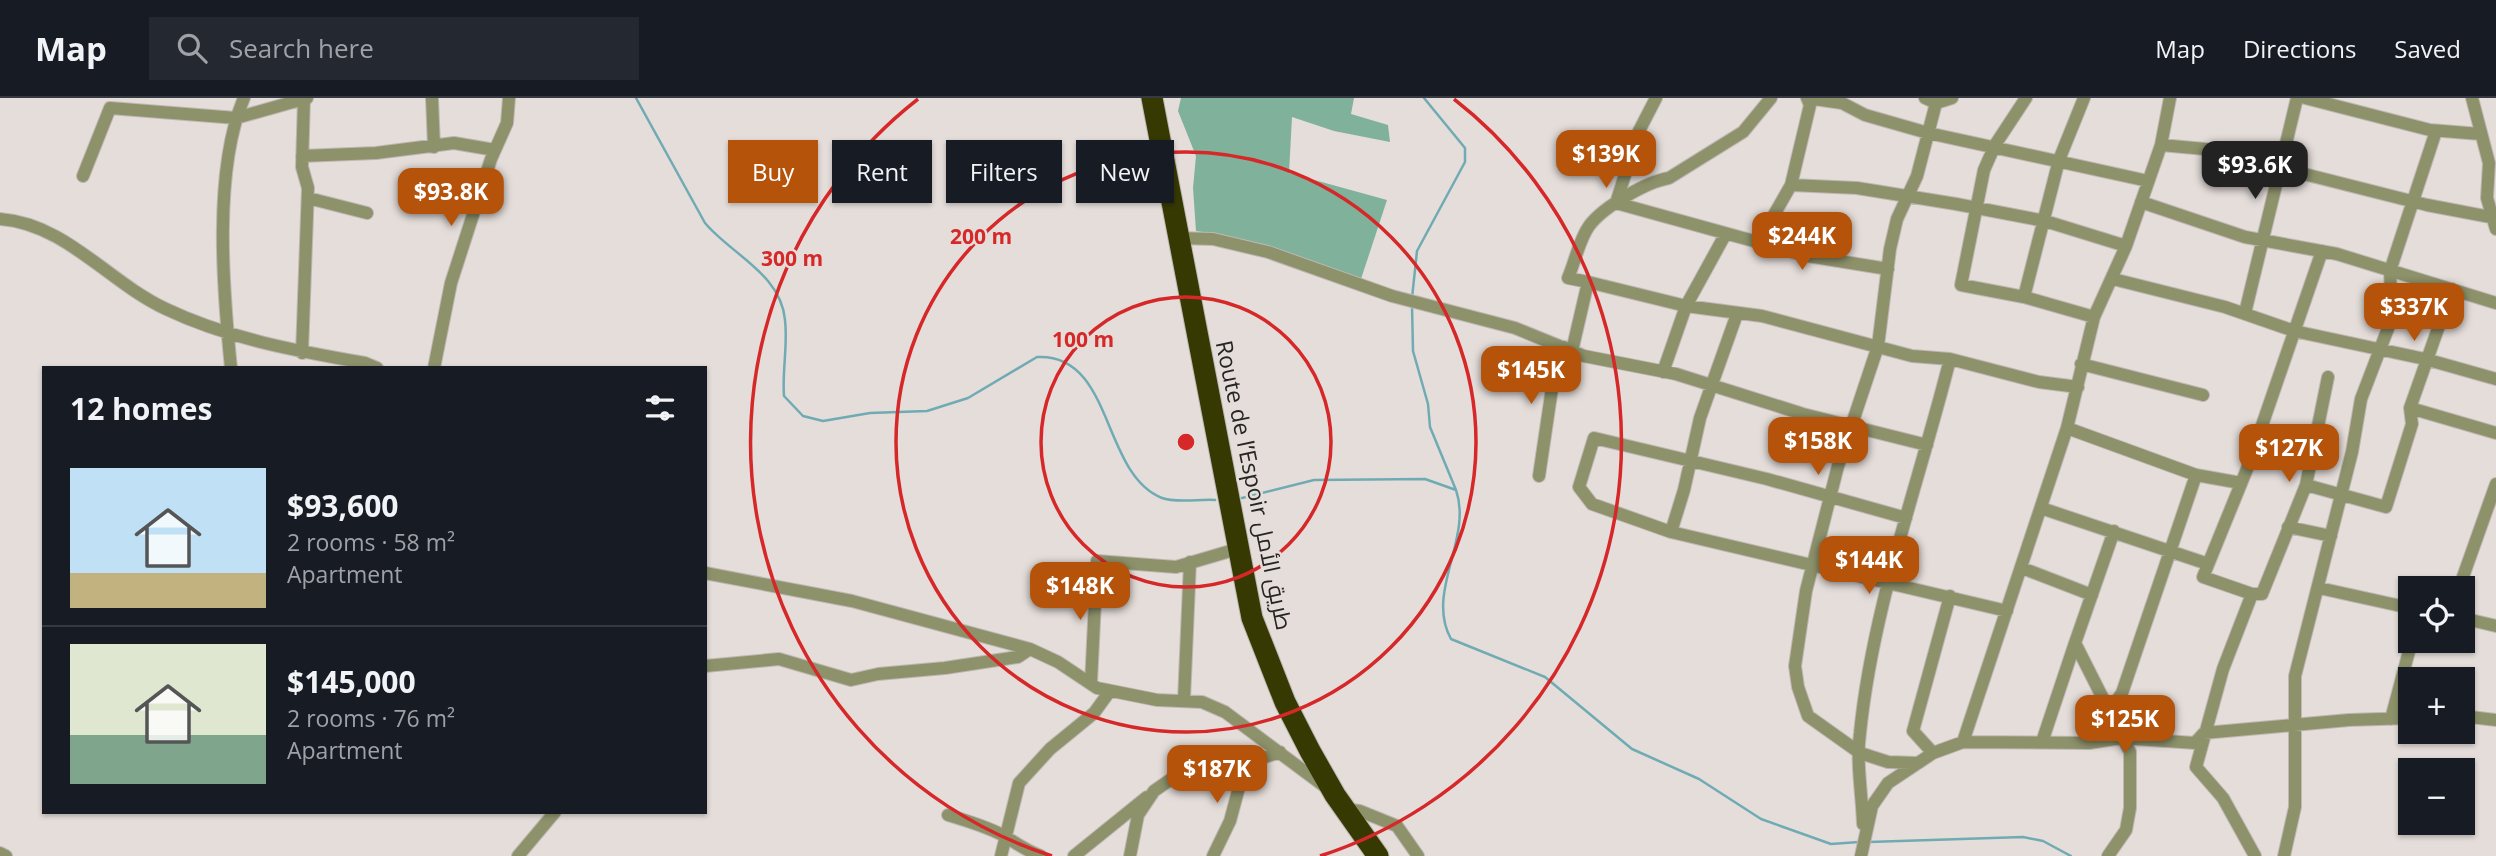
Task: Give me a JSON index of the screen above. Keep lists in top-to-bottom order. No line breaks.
{"streets":{"highway":["Route de l’Espoir طريق الأمل"]},"page":{"header":"Map","search":"Search here","nav":["Map","Directions","Saved"],"price":["$139K","$93.6K","$93.8K","$244K","$337K","$145K","$158K","$127K","$144K","$148K","$125K","$187K"],"chip":["Buy","Rent","Filters","New"],"heading":"12 homes","list":[{"name":"$93,600","note":"2 rooms · 58 m² · Apartment"},{"name":"$145,000","note":"2 rooms · 76 m² · Apartment"}],"map_buttons":["+","−"]},"rings":["200 m","300 m","100 m"]}
